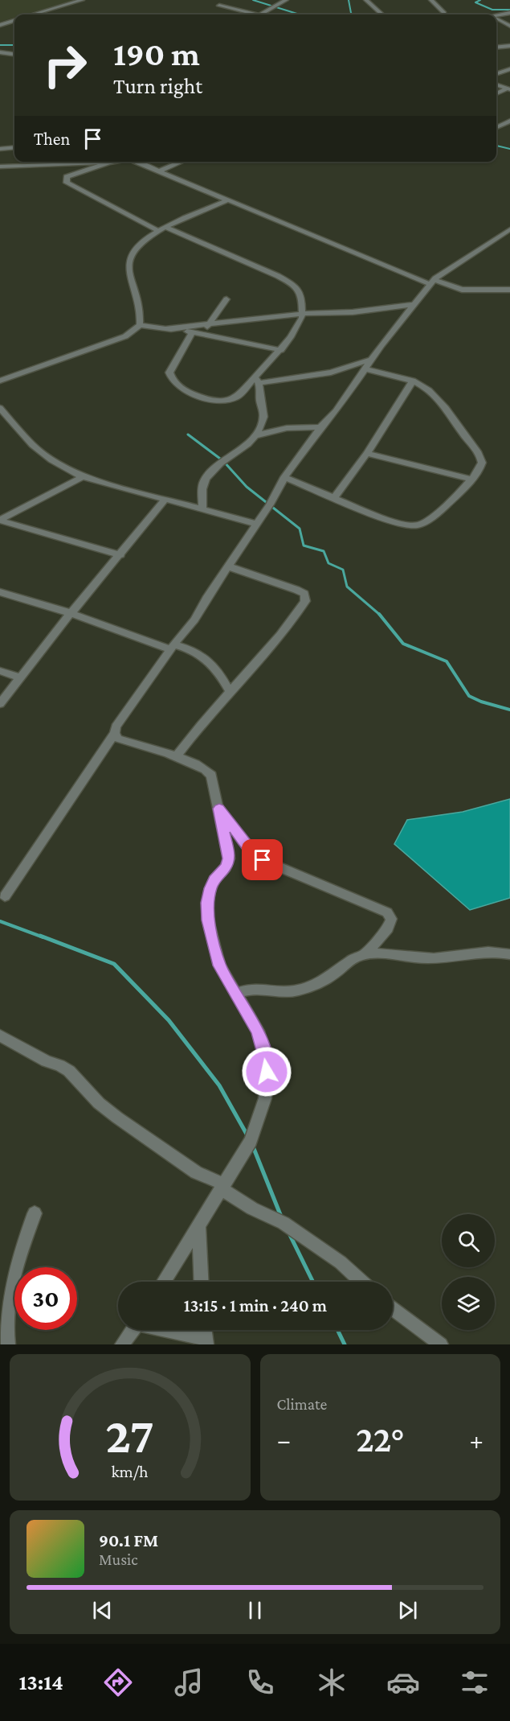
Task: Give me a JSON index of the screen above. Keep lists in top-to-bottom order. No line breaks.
{"page":{"turn":["190 m","Turn right"],"then":"Then","limit":"30","trip":"13:15 · 1 min · 240 m","tile":"Climate","heat":["−","22°","+"],"song":["90.1 FM","Music"],"tabs":"13:14","gauge":["27","km/h"]}}
